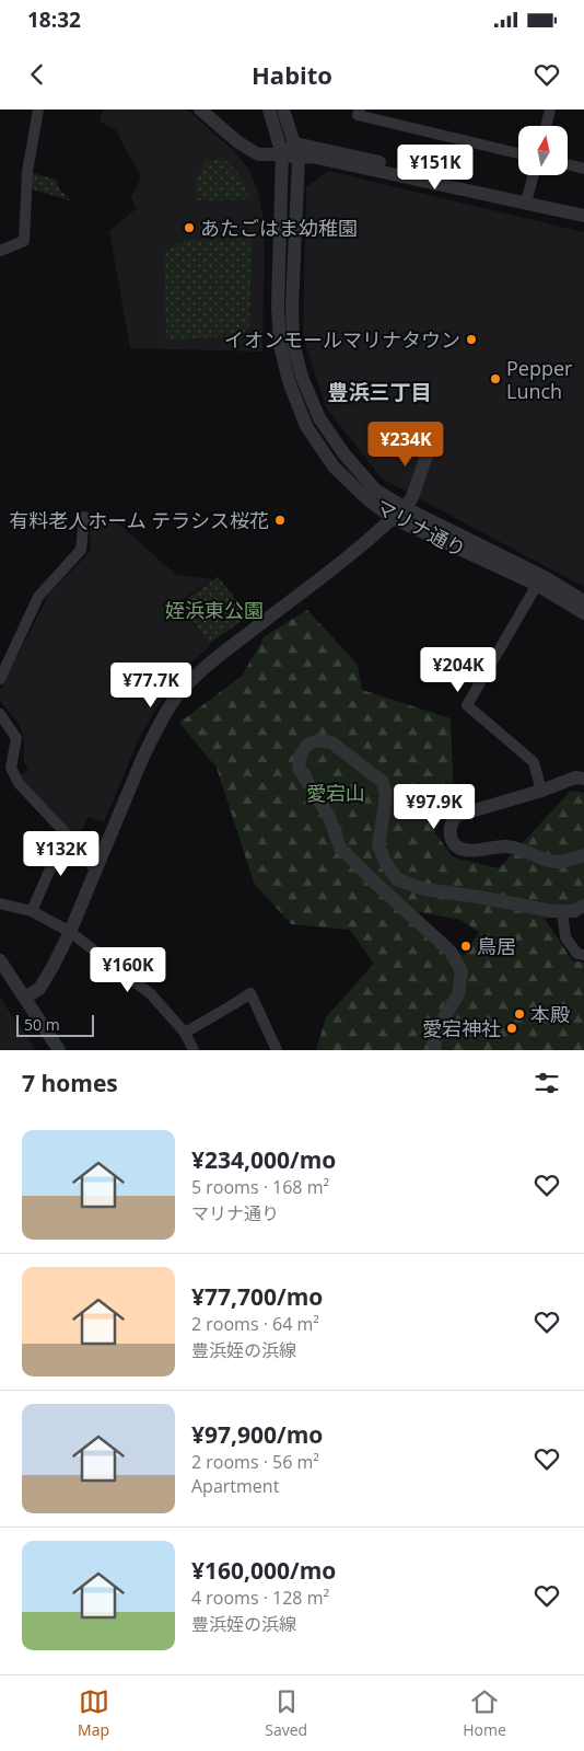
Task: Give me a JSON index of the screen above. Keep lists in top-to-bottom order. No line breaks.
{"streets":{"street":["マリナ通り"]},"districts":["豊浜三丁目"],"parks":["姪浜東公園","愛宕山"],"places":["あたごはま幼稚園","イオンモールマリナタウン","Pepper Lunch","有料老人ホーム テラシス桜花","鳥居","本殿","愛宕神社"],"scale_bar":"50 m","north":"top","page":{"status":"18:32","header":"Habito","price":["¥151K","¥234K","¥204K","¥77.7K","¥97.9K","¥132K","¥160K"],"scale":"50 m","heading":"7 homes","list":[{"name":"¥234,000/mo","note":"5 rooms · 168 m² · マリナ通り"},{"name":"¥77,700/mo","note":"2 rooms · 64 m² · 豊浜姪の浜線"},{"name":"¥97,900/mo","note":"2 rooms · 56 m² · Apartment"},{"name":"¥160,000/mo","note":"4 rooms · 128 m² · 豊浜姪の浜線"}],"tabs":["Map","Saved","Home"]}}
